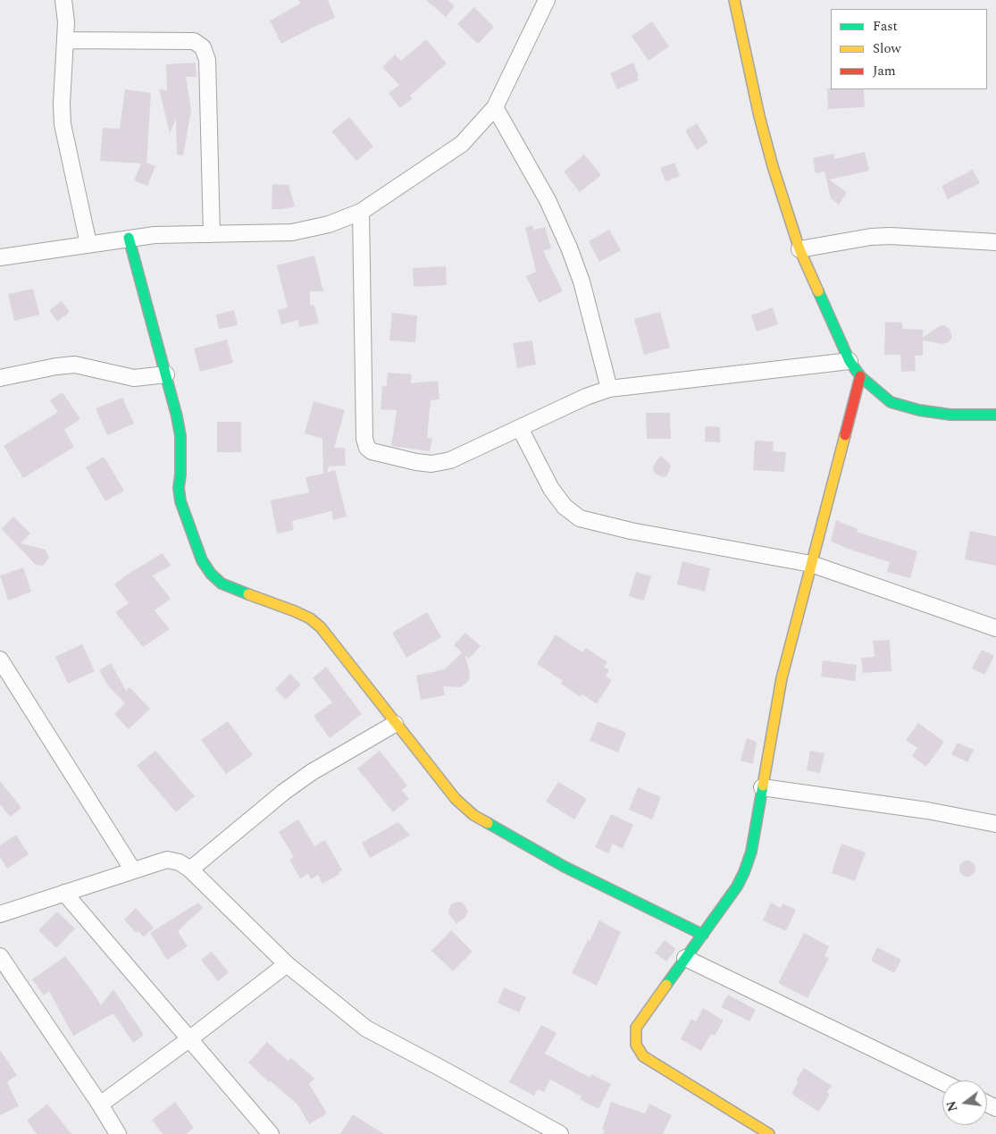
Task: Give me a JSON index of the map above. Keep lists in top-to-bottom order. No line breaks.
{"legend":["Fast","Slow","Jam"],"north":"left"}
